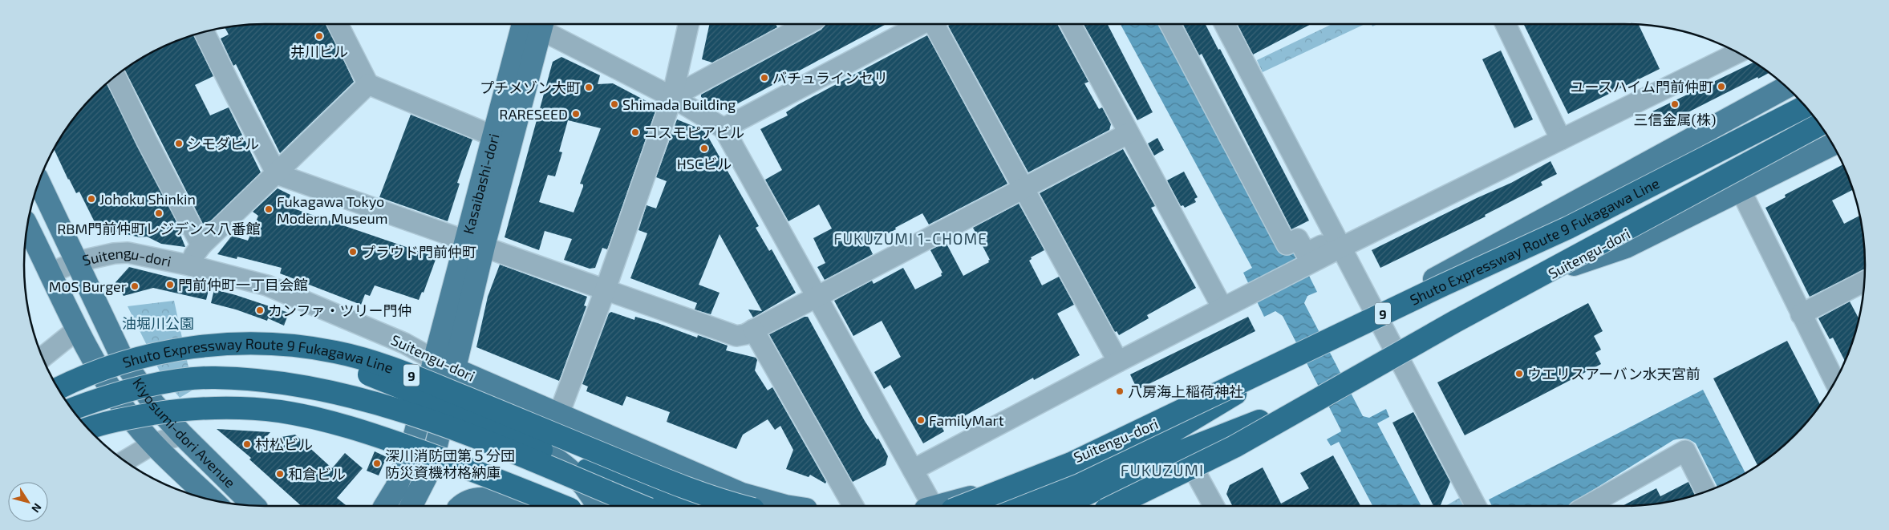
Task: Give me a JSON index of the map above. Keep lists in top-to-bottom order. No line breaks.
{"streets":{"highway":["Shuto Expressway Route 9 Fukagawa Line","9"],"main road":["Kasaibashi-dori","Suitengu-dori","Kiyosumi-dori Avenue"]},"crossings":[["Kasaibashi-dori","Suitengu-dori"],["Suitengu-dori","Kiyosumi-dori Avenue"]],"districts":["FUKUZUMI 1-CHOME","FUKUZUMI"],"parks":["油堀川公園"],"places":["井川ビル","バチュラインセリ","ユースハイム門前仲町","プチメゾン大町","Shimada Building","三信金属(株)","RARESEED","コスモピアビル","シモダビル","HSCビル","Johoku Shinkin","Fukagawa Tokyo Modern Museum","RBM門前仲町レジデンス八番館","プラウド門前仲町","門前仲町一丁目会館","MOS Burger","カンファ・ツリー門仲","ウエリスアーバン水天宮前","八房海上稲荷神社","FamilyMart","村松ビル","深川消防団第５分団 防災資機材格納庫","和倉ビル"],"north":"bottom right"}
